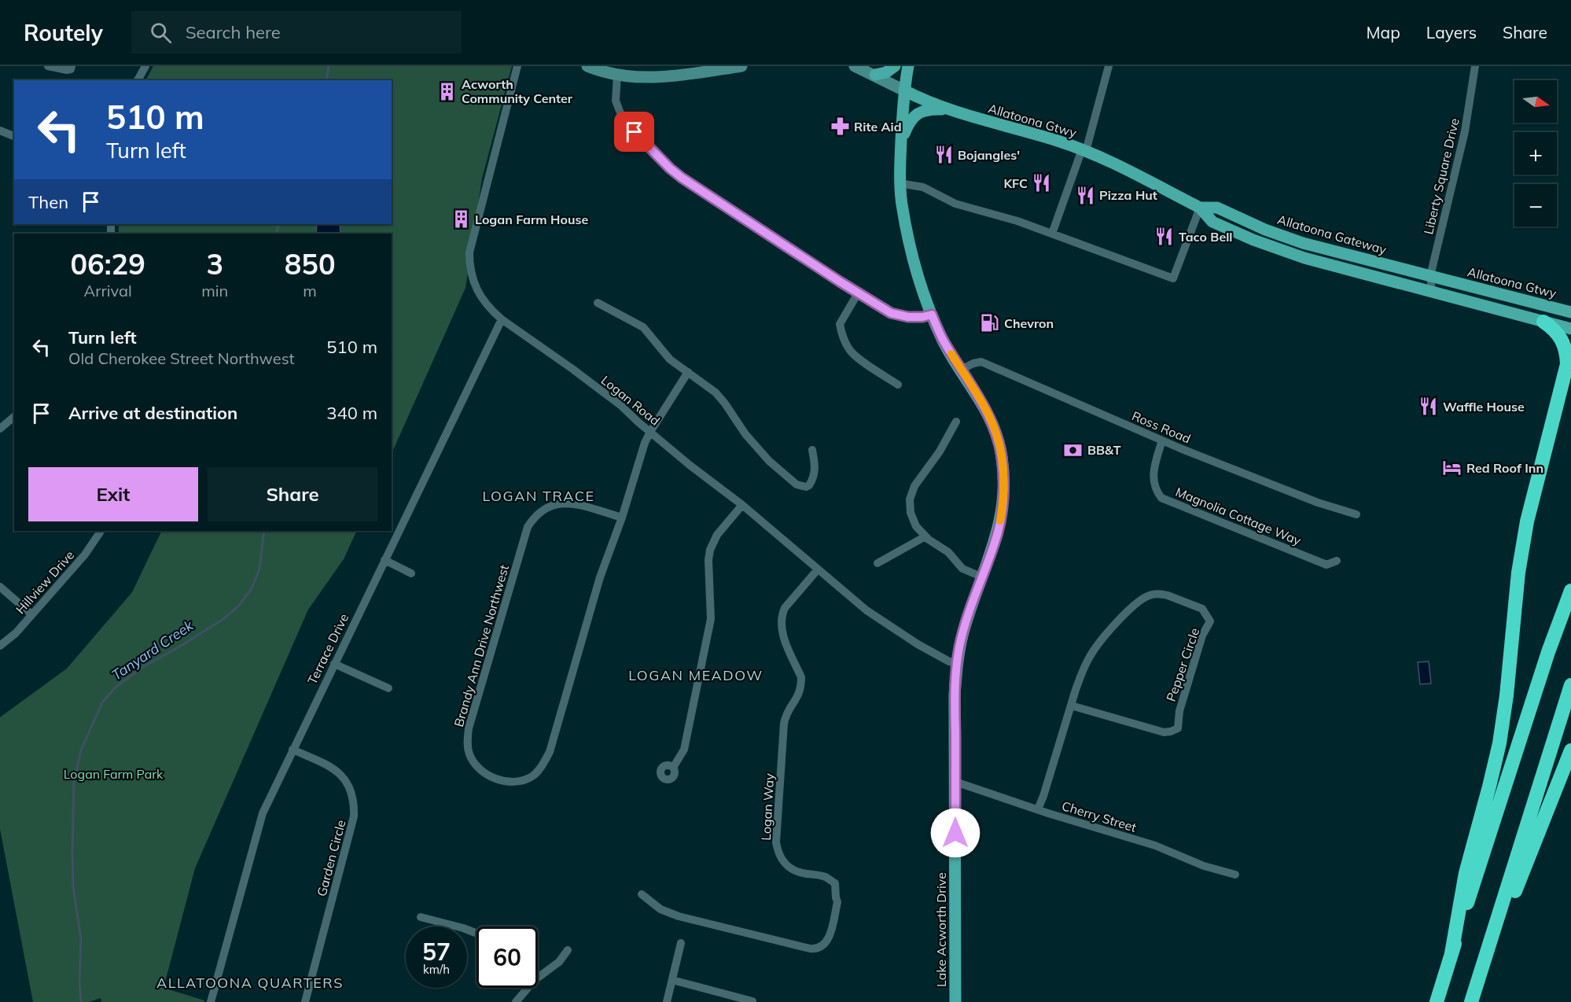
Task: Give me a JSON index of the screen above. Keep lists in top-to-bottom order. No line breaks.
{"streets":{"main road":["Allatoona Gtwy","Allatoona Gateway","Lake Acworth Drive"],"street":["Liberty Square Drive","Logan Road","Ross Road","Magnolia Cottage Way","Hillview Drive","Brandy Ann Drive Northwest","Terrace Drive","Pepper Circle","Logan Way","Cherry Street","Garden Circle"]},"crossings":[["Allatoona Gtwy","Allatoona Gateway"],["Allatoona Gtwy","Lake Acworth Drive"],["Liberty Square Drive","Allatoona Gateway"],["Logan Road","Brandy Ann Drive Northwest"],["Logan Road","Terrace Drive"],["Logan Road","Logan Way"],["Logan Road","Lake Acworth Drive"],["Ross Road","Magnolia Cottage Way"],["Ross Road","Lake Acworth Drive"],["Terrace Drive","Garden Circle"],["Pepper Circle","Cherry Street"],["Cherry Street","Lake Acworth Drive"]],"districts":["LOGAN TRACE","LOGAN MEADOW","ALLATOONA QUARTERS"],"water":["Tanyard Creek"],"parks":["Logan Farm Park"],"places":{"building":["Acworth Community Center","Logan Farm House"],"pharmacy":["Rite Aid"],"restaurant":["Bojangles'","KFC","Pizza Hut","Taco Bell","Waffle House"],"fuel station":["Chevron"],"bank":["BB&T"],"hotel":["Red Roof Inn"]},"north":"right","page":{"header":"Routely","search":"Search here","nav":["Map","Layers","Share"],"map_buttons":["+","−"],"turn":["510 m","Turn left"],"then":"Then","eta":["06:29","Arrival","3","min","850","m"],"list":[{"name":"Turn left","note":"Old Cherokee Street Northwest","value":"510 m"},{"name":"Arrive at destination","value":"340 m"}],"buttons":["Exit","Share"],"speed":"57 km/h","limit":"60"}}
